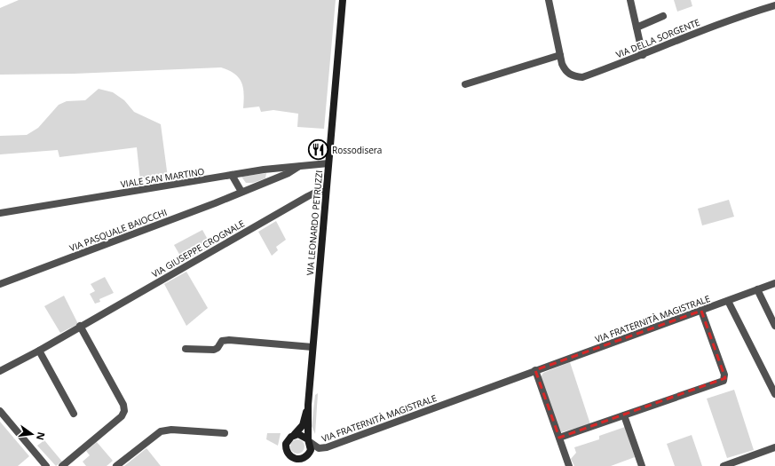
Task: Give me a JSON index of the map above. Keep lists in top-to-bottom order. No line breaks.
{"streets":{"main road":["VIA LEONARDO PETRUZZI"],"street":["VIA DELLA SORGENTE","VIALE SAN MARTINO","VIA PASQUALE BAIOCCHI","VIA GIUSEPPE CROGNALE","VIA FRATERNITÀ MAGISTRALE"]},"crossings":[["VIALE SAN MARTINO","VIA LEONARDO PETRUZZI"],["VIALE SAN MARTINO","VIA PASQUALE BAIOCCHI"],["VIA LEONARDO PETRUZZI","VIA GIUSEPPE CROGNALE"],["VIA LEONARDO PETRUZZI","VIA FRATERNITÀ MAGISTRALE"]],"places":{"restaurant":["Rossodisera"]},"north":"right"}
